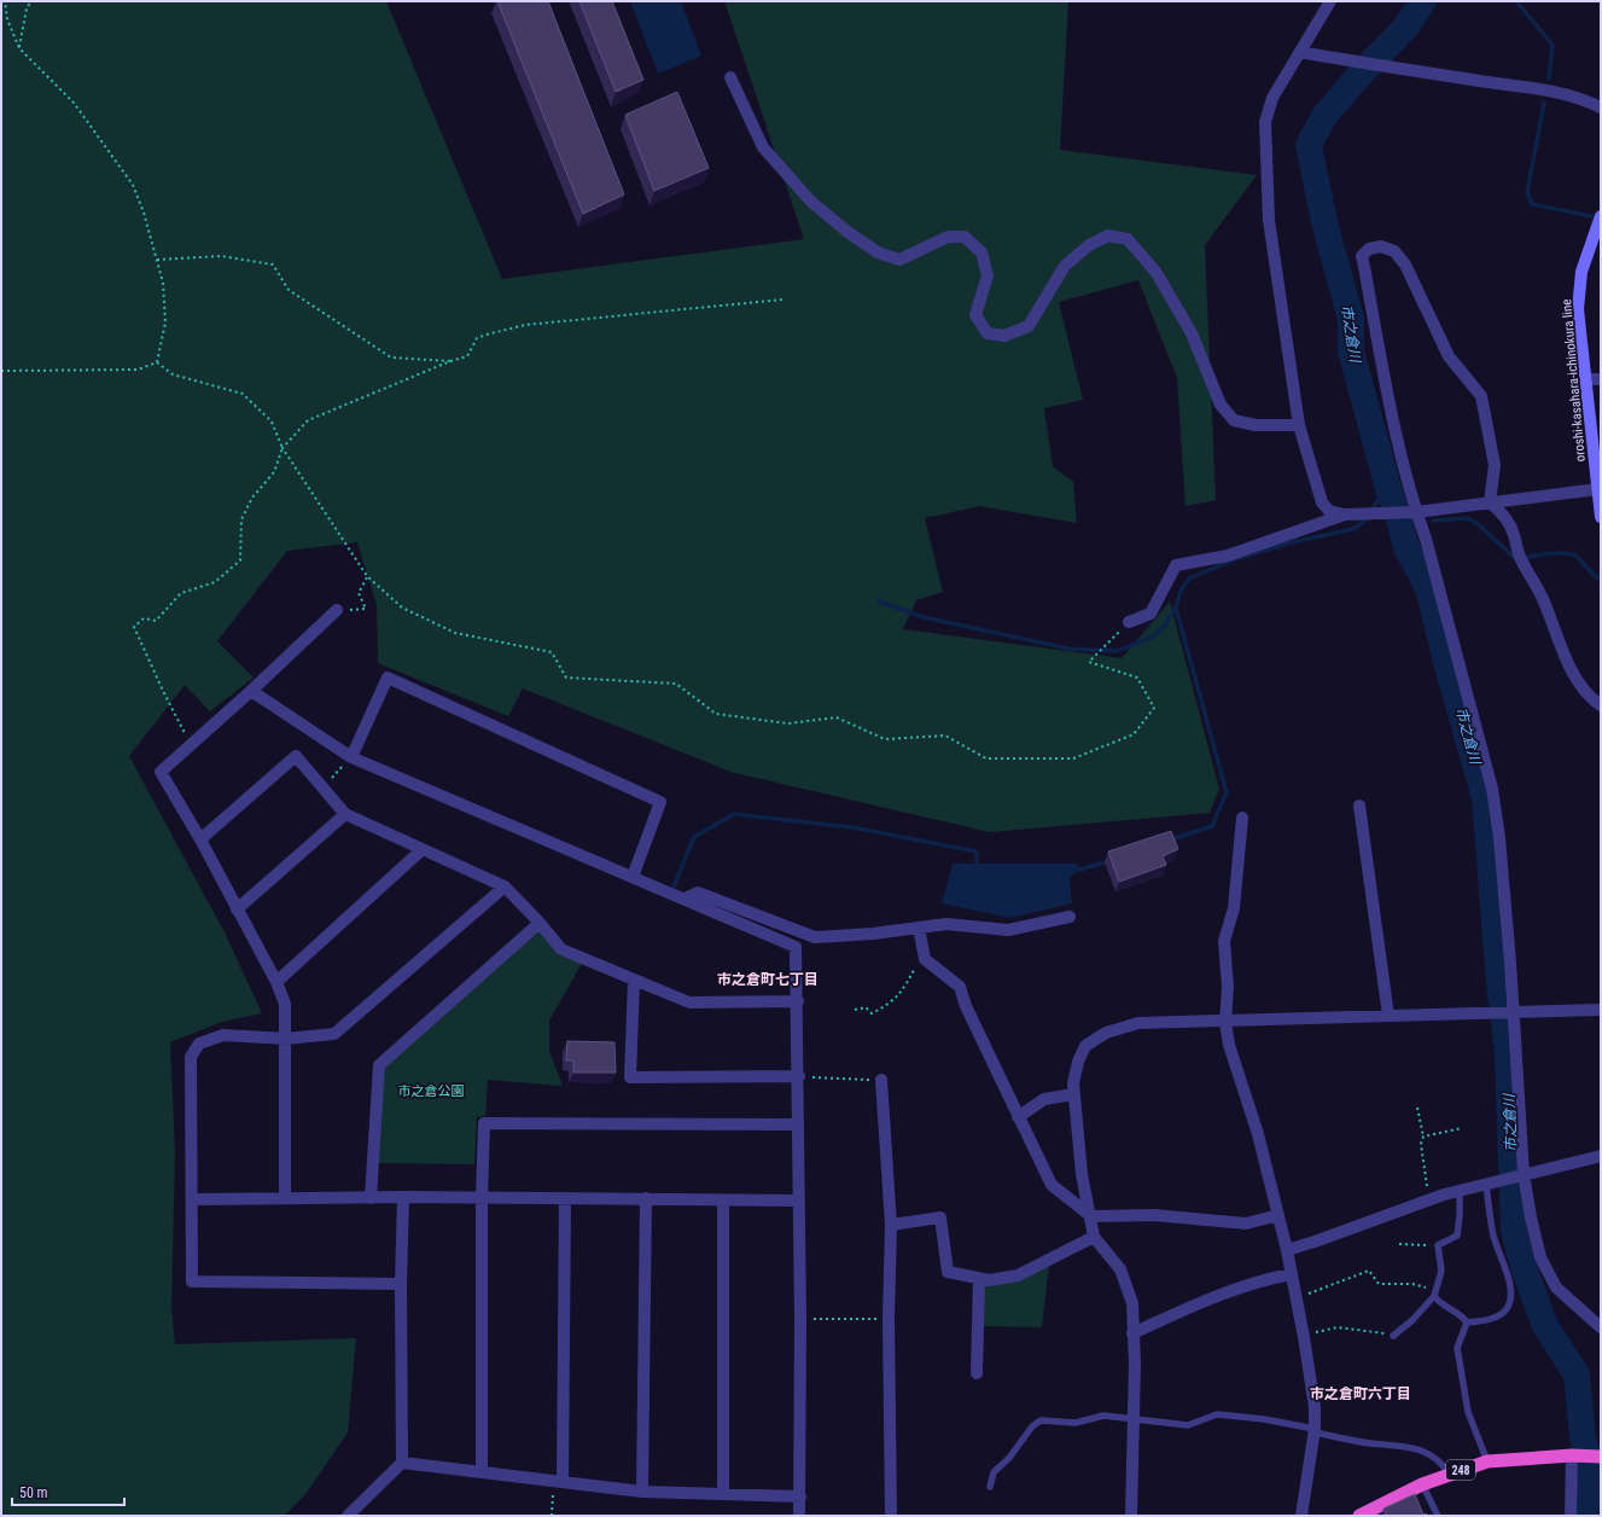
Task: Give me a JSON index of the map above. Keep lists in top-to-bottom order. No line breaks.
{"streets":{"highway":["248"],"main road":["oroshi-kasahara-ichinokura line"]},"districts":["市之倉町七丁目","市之倉町六丁目"],"water":["市之倉川"],"parks":["市之倉公園"],"scale_bar":"50 m"}
